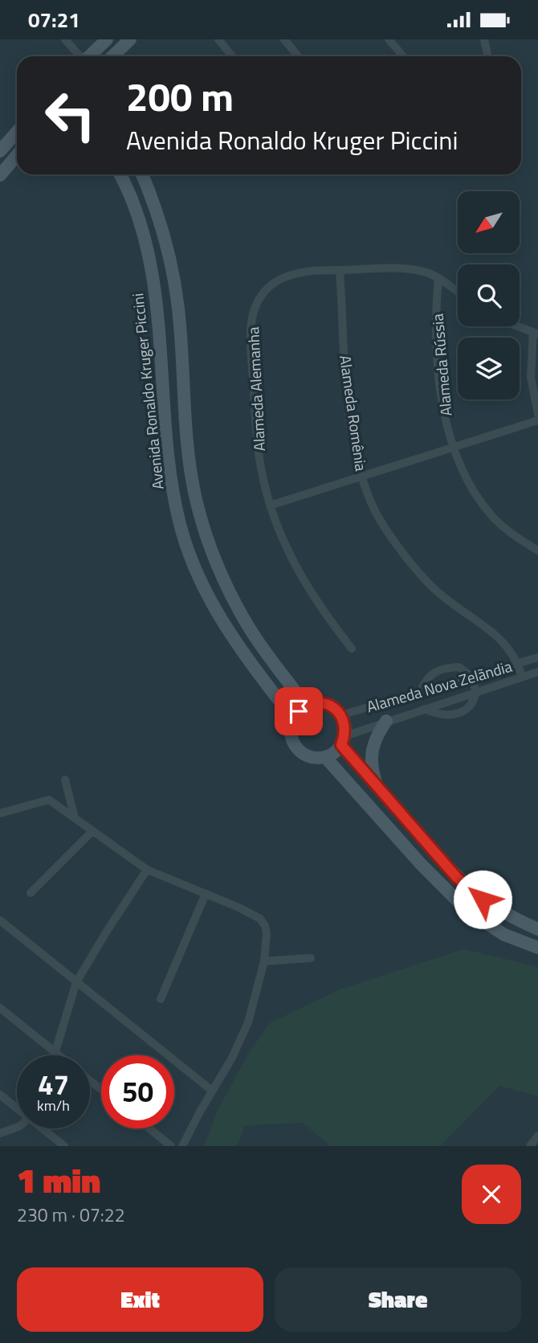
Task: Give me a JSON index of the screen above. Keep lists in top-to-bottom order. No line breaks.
{"streets":{"main road":["Avenida Ronaldo Kruger Piccini"],"street":["Alameda Rússia","Alameda Alemanha","Alameda Romênia","Alameda Nova Zelãndia"]},"crossings":[["Alameda Rússia","Alameda Alemanha"],["Alameda Alemanha","Alameda Romênia"],["Avenida Ronaldo Kruger Piccini","Alameda Nova Zelãndia"],["Alameda Romênia","Alameda Nova Zelãndia"]],"north":"bottom left","page":{"status":"07:21","turn":["200 m","Avenida Ronaldo Kruger Piccini"],"speed":"47 km/h","limit":"50","heading":["1 min","230 m · 07:22"],"buttons":["Exit","Share"]}}
